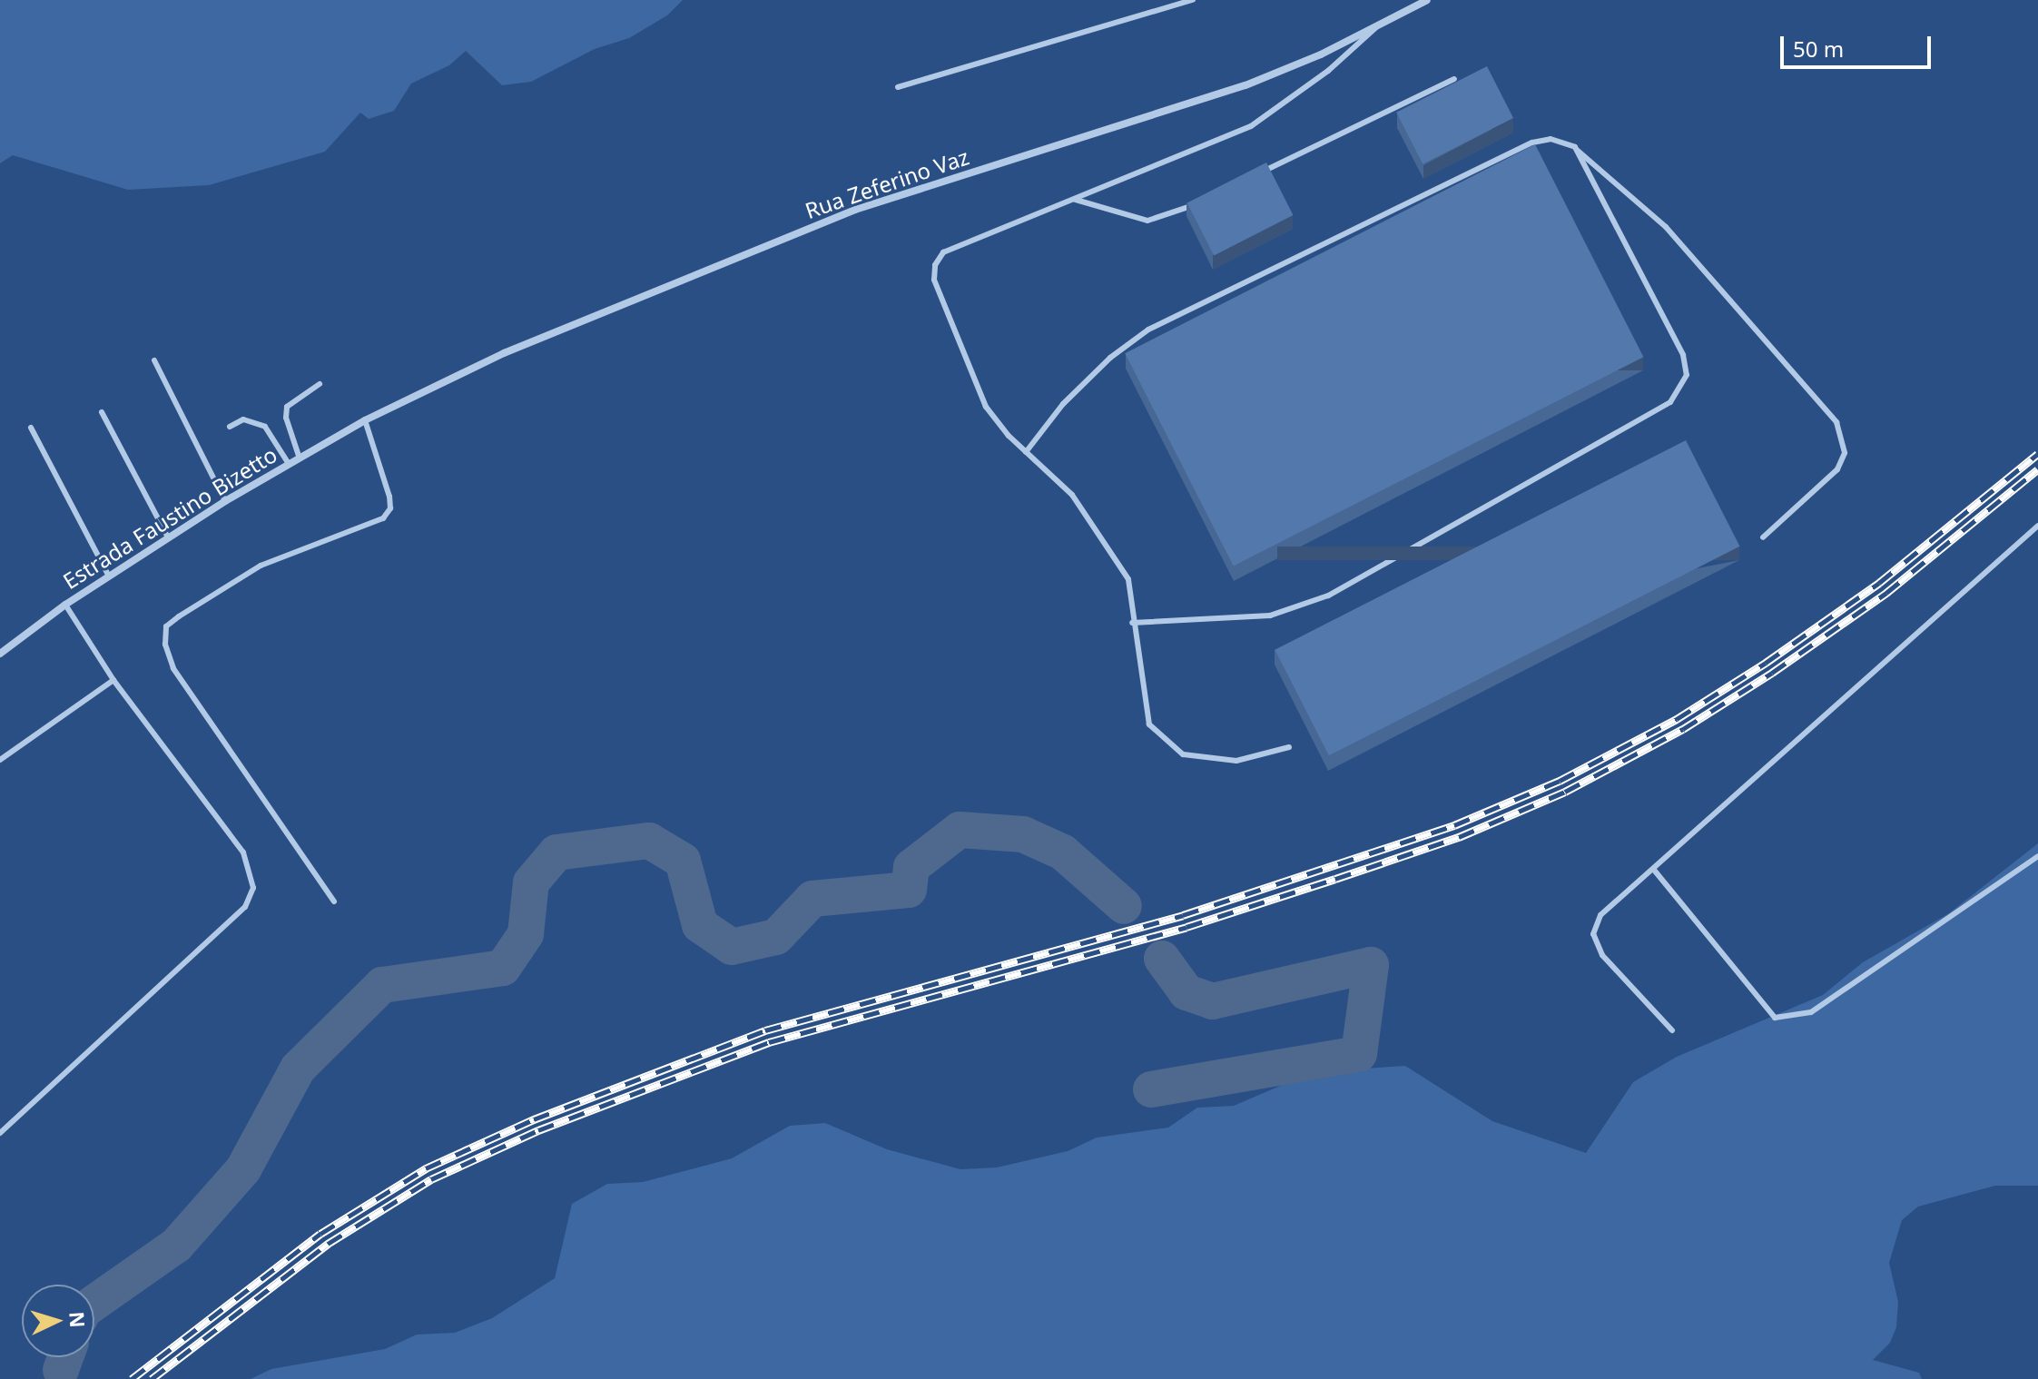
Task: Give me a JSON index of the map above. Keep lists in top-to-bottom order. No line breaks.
{"streets":{"street":["Rua Zeferino Vaz","Estrada Faustino Bizetto"]},"crossings":[["Rua Zeferino Vaz","Estrada Faustino Bizetto"]],"scale_bar":"50 m","north":"right"}
